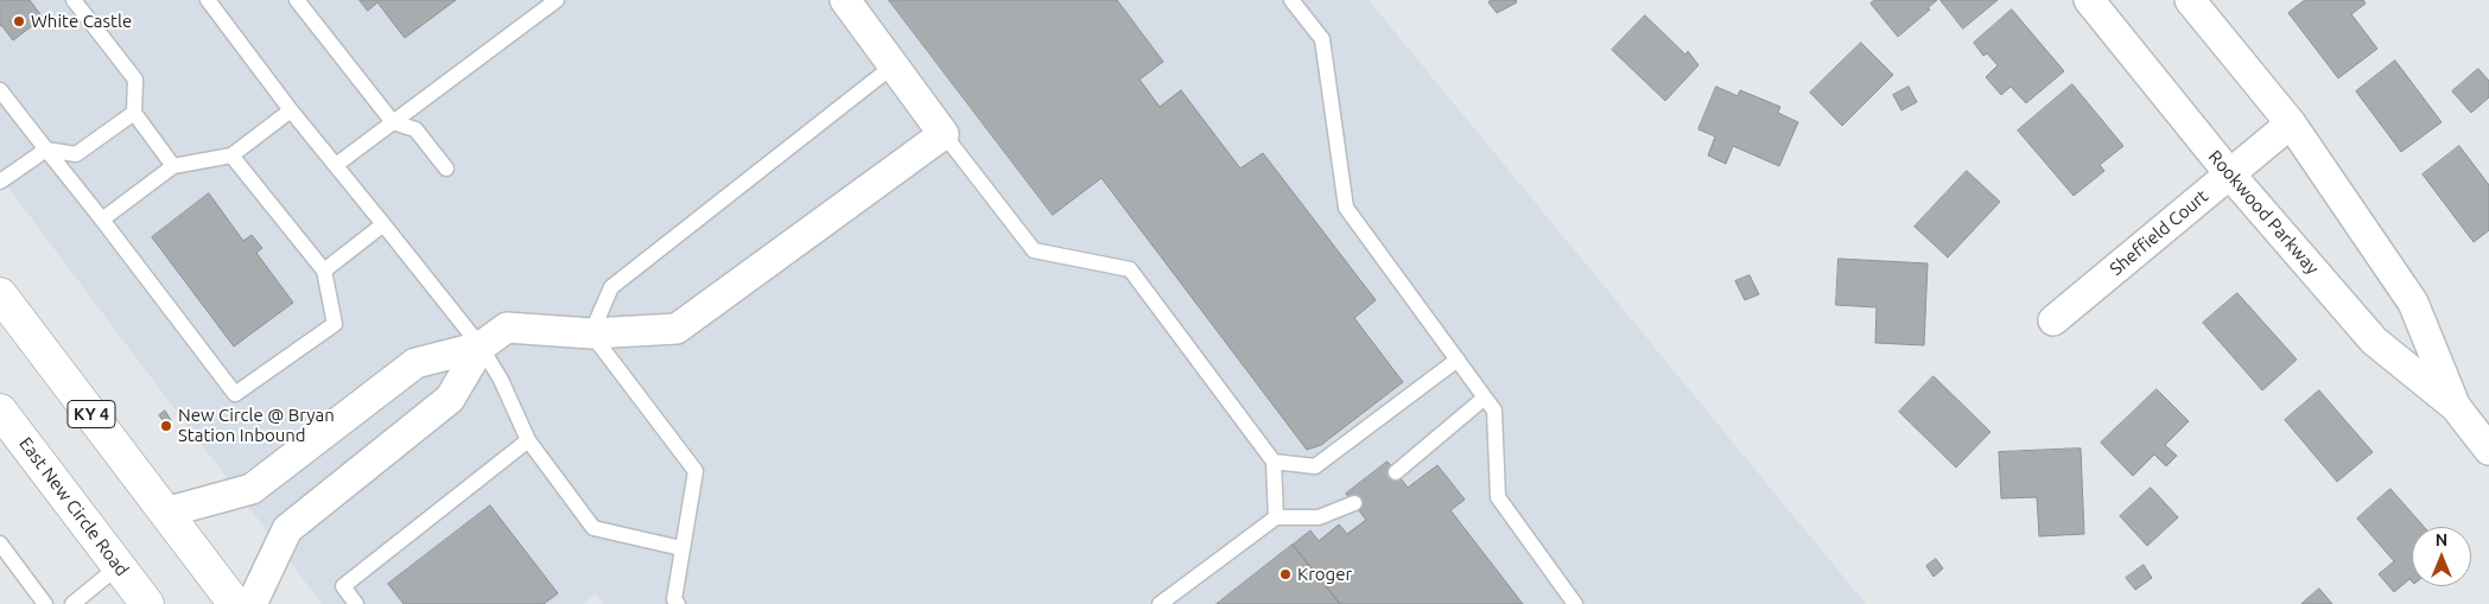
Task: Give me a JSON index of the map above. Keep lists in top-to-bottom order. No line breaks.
{"streets":{"highway":["KY 4","East New Circle Road"],"street":["Rookwood Parkway","Sheffield Court"]},"crossings":[["Rookwood Parkway","Sheffield Court"]],"places":["White Castle","New Circle @ Bryan Station Inbound","Kroger"],"north":"top"}
